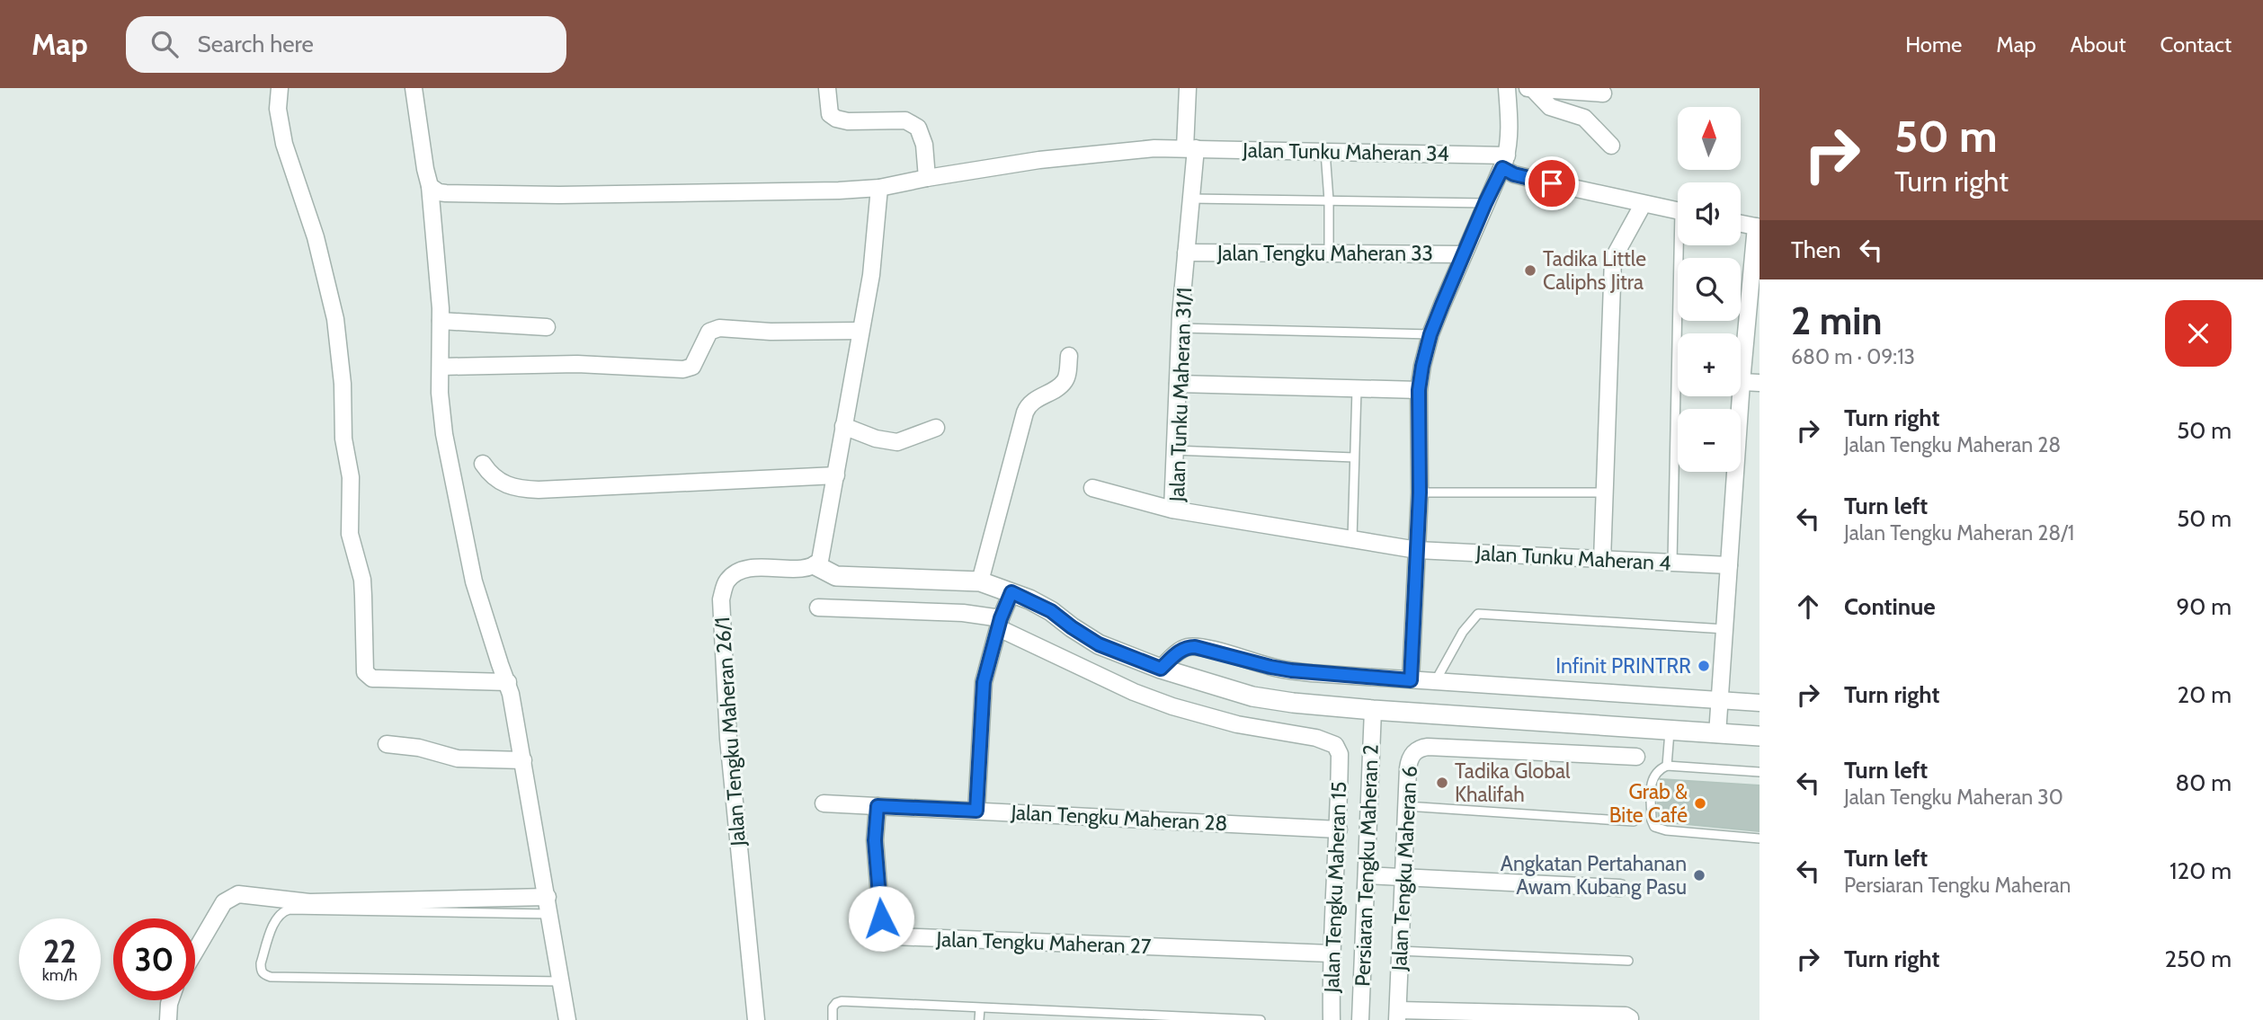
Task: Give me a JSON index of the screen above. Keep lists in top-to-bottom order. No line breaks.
{"streets":{"street":["Jalan Tunku Maheran 34","Jalan Tengku Maheran 33","Jalan Tunku Maheran 31/1","Jalan Tunku Maheran 4","Jalan Tengku Maheran 26/1","Jalan Tengku Maheran 28","Persiaran Tengku Maheran 2","Jalan Tengku Maheran 6","Jalan Tengku Maheran 15","Jalan Tengku Maheran 27"]},"crossings":[["Jalan Tunku Maheran 34","Jalan Tunku Maheran 31/1"],["Jalan Tengku Maheran 33","Jalan Tunku Maheran 31/1"],["Jalan Tunku Maheran 31/1","Jalan Tunku Maheran 4"],["Jalan Tengku Maheran 28","Jalan Tengku Maheran 15"],["Jalan Tengku Maheran 28","Jalan Tengku Maheran 27"],["Jalan Tengku Maheran 15","Jalan Tengku Maheran 27"]],"places":["Tadika Little Caliphs Jitra","Infinit PRINTRR","Tadika Global Khalifah","Grab & Bite Café","Angkatan Pertahanan Awam Kubang Pasu"],"north":"top","page":{"header":"Map","search":"Search here","nav":["Home","Map","About","Contact"],"turn":["50 m","Turn right"],"map_buttons":["+","−"],"then":"Then","heading":["2 min","680 m · 09:13"],"list":[{"name":"Turn right","note":"Jalan Tengku Maheran 28","value":"50 m"},{"name":"Turn left","note":"Jalan Tengku Maheran 28/1","value":"50 m"},{"name":"Continue","value":"90 m"},{"name":"Turn right","value":"20 m"},{"name":"Turn left","note":"Jalan Tengku Maheran 30","value":"80 m"},{"name":"Turn left","note":"Persiaran Tengku Maheran","value":"120 m"},{"name":"Turn right","value":"250 m"}],"speed":"22 km/h","limit":"30"}}
